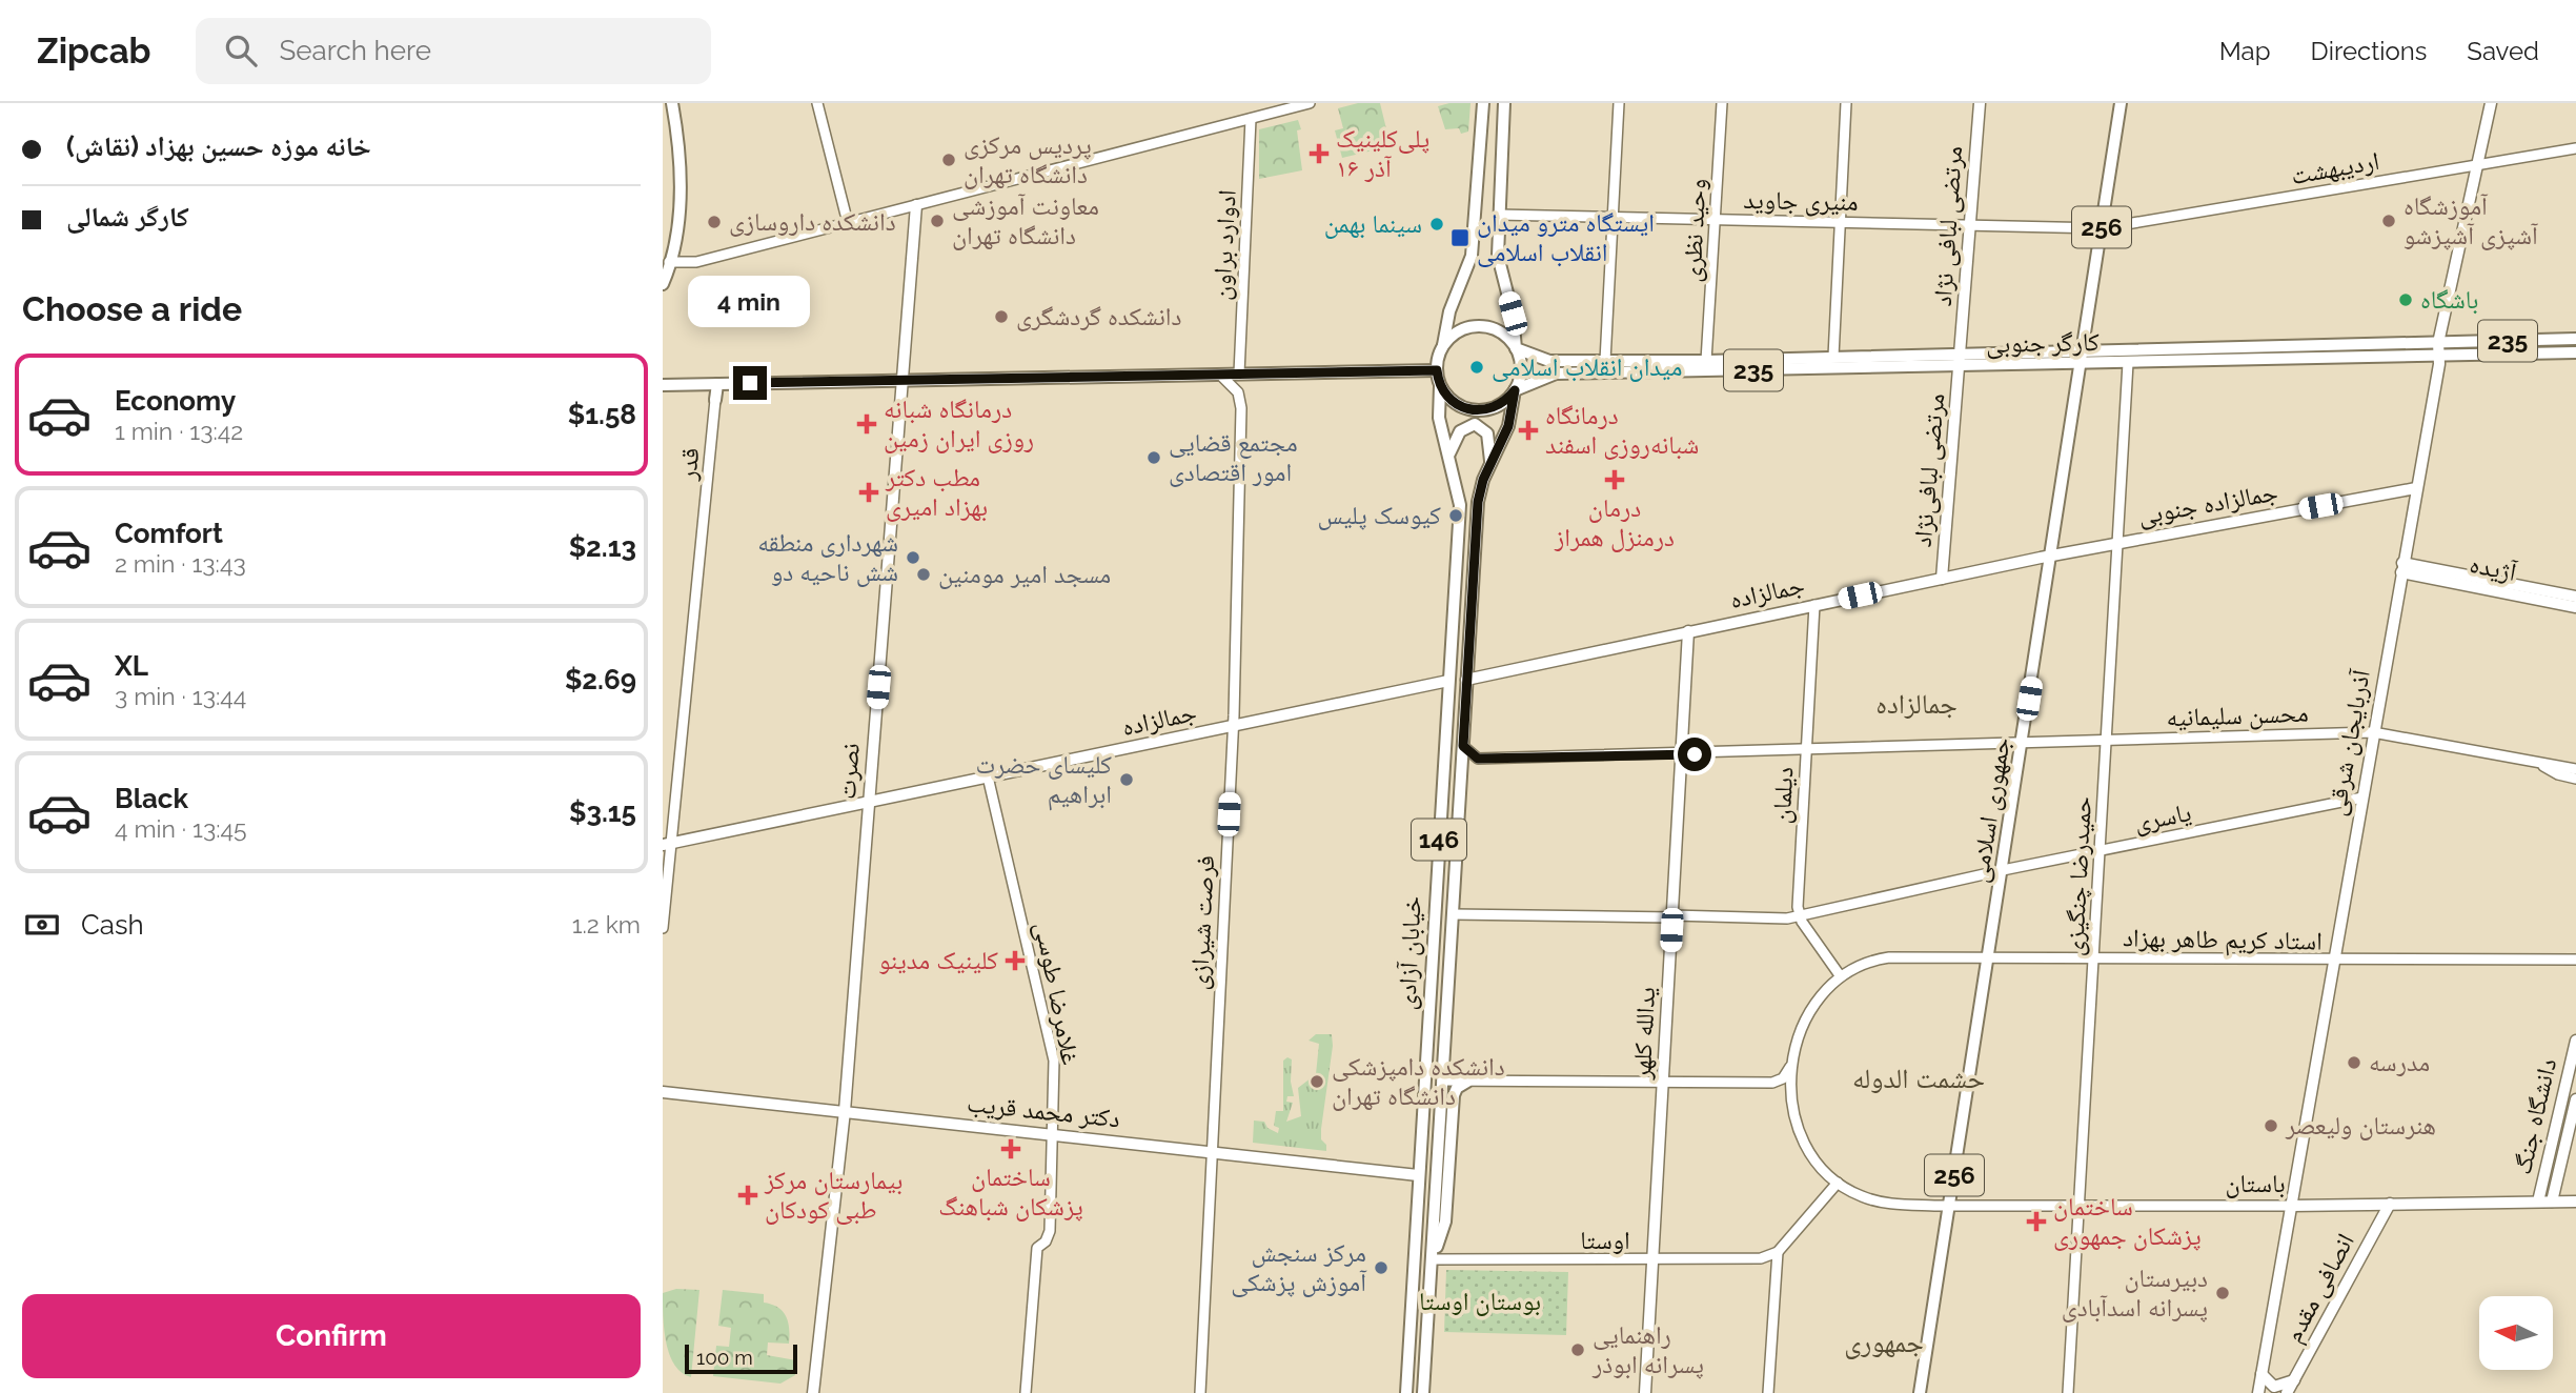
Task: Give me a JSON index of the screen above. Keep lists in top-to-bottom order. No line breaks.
{"streets":{"main road":["مرتضی لبافی نژاد","256","235","کارگر جنوبی","مرتضی لبافی‌نژاد","جمالزاده جنوبی","آژیده","جمالزاده","آذربایجان شرقی","نصرت","جمهوری اسلامی","146","خیابان آزادی","یدالله کلهر","دکتر محمد قریب","دانشگاه جنگ","باستان","انصافی مقدم"],"street":["اردیبهشت","منیری جاوید","وحید نظری","ادوارد براون","قدر","محسن سلیمانیه","دیلمان","یاسری","حمیدرضا چنگیزی","فرصت شیرازی","استاد کریم طاهر بهزاد","غلامرضا طوسی","اوستا"]},"crossings":[["اردیبهشت","منیری جاوید"],["اردیبهشت","آذربایجان شرقی"],["اردیبهشت","جمهوری اسلامی"],["منیری جاوید","مرتضی لبافی نژاد"],["منیری جاوید","وحید نظری"],["منیری جاوید","جمهوری اسلامی"],["مرتضی لبافی نژاد","کارگر جنوبی"],["مرتضی لبافی نژاد","مرتضی لبافی‌نژاد"],["وحید نظری","کارگر جنوبی"],["کارگر جنوبی","مرتضی لبافی‌نژاد"],["کارگر جنوبی","آذربایجان شرقی"],["کارگر جنوبی","جمهوری اسلامی"],["کارگر جنوبی","حمیدرضا چنگیزی"],["کارگر جنوبی","خیابان آزادی"],["قدر","جمالزاده"],["مرتضی لبافی‌نژاد","جمالزاده"],["جمالزاده جنوبی","جمالزاده"],["جمالزاده جنوبی","آذربایجان شرقی"],["جمالزاده جنوبی","جمهوری اسلامی"],["جمالزاده جنوبی","حمیدرضا چنگیزی"],["آژیده","آذربایجان شرقی"],["جمالزاده","نصرت"],["جمالزاده","دیلمان"],["جمالزاده","جمهوری اسلامی"],["جمالزاده","فرصت شیرازی"],["جمالزاده","خیابان آزادی"],["جمالزاده","غلامرضا طوسی"],["جمالزاده","یدالله کلهر"],["محسن سلیمانیه","آذربایجان شرقی"],["محسن سلیمانیه","دیلمان"],["محسن سلیمانیه","جمهوری اسلامی"],["محسن سلیمانیه","حمیدرضا چنگیزی"],["محسن سلیمانیه","خیابان آزادی"],["محسن سلیمانیه","یدالله کلهر"],["آذربایجان شرقی","یاسری"],["آذربایجان شرقی","استاد کریم طاهر بهزاد"],["آذربایجان شرقی","باستان"],["نصرت","دکتر محمد قریب"],["دیلمان","یاسری"],["جمهوری اسلامی","یاسری"],["جمهوری اسلامی","استاد کریم طاهر بهزاد"],["جمهوری اسلامی","باستان"],["یاسری","حمیدرضا چنگیزی"],["یاسری","خیابان آزادی"],["یاسری","یدالله کلهر"],["حمیدرضا چنگیزی","استاد کریم طاهر بهزاد"],["حمیدرضا چنگیزی","باستان"],["فرصت شیرازی","دکتر محمد قریب"],["خیابان آزادی","دکتر محمد قریب"],["خیابان آزادی","اوستا"],["غلامرضا طوسی","دکتر محمد قریب"],["یدالله کلهر","اوستا"],["دانشگاه جنگ","باستان"],["باستان","انصافی مقدم"]],"districts":["جمالزاده","حشمت الدوله","جمهوری"],"parks":["بوستان اوستا"],"places":{"health":["پلی‌کلینیک ۱۶ آذر","درمانگاه شبانه روزی ایران زمین","درمانگاه شبانه‌روزی اسفند","درمان درمنزل همراز","مطب دکتر بهزاد امیری","کلینیک مدینو","ساختمان پزشکان شباهنگ","بیمارستان مرکز طبی کودکان","ساختمان پزشکان جمهوری"],"other":["پردیس مرکزی دانشگاه‌ تهران","معاونت آموزشی دانشگاه تهران","آموزشگاه آشپزی آشپزشو","دانشکده داروسازی","سینما بهمن","باشگاه","دانشکده گردشگری","میدان انقلاب اسلامی","مجتمع قضایی امور اقتصادی","کیوسک پلیس","شهرداری منطقه شش ناحیه دو","مسجد امیر مومنین","کلیسای حضرت ابراهیم","مدرسه","دانشکده دامپزشکی دانشگاه تهران","هنرستان ولیعصر","مرکز سنجش آموزش پزشکی","دبیرستان پسرانه اسدآبادی","راهنمایی پسرانه ابوذر"],"transit":["ایستگاه مترو میدان انقلاب اسلامی"]},"scale_bar":"100 m","north":"left","page":{"header":"Zipcab","search":"Search here","nav":["Map","Directions","Saved"],"banner":["خانه موزه حسین بهزاد (نقاش)","کارگر شمالی"],"heading":"Choose a ride","bubble":"4 min","list":[{"name":"Economy","note":"1 min · 13:42","value":"$1.58"},{"name":"Comfort","note":"2 min · 13:43","value":"$2.13"},{"name":"XL","note":"3 min · 13:44","value":"$2.69"},{"name":"Black","note":"4 min · 13:45","value":"$3.15"}],"pay":["Cash","1.2 km"],"buttons":"Confirm","scale":"100 m"}}
